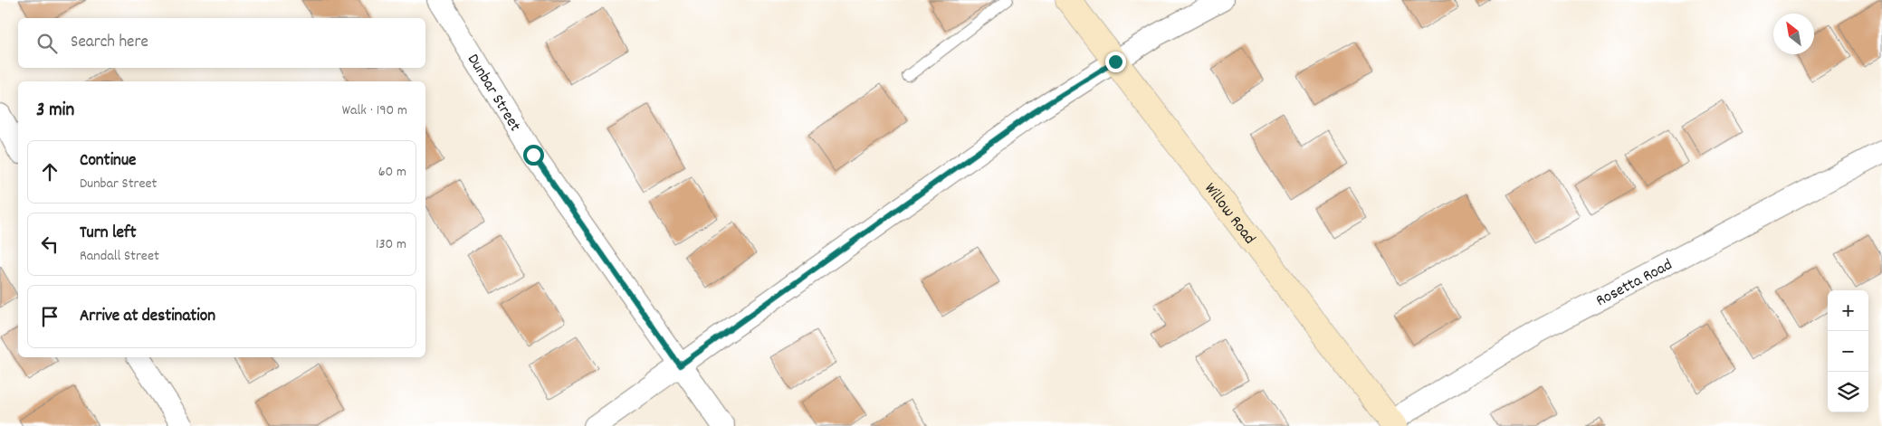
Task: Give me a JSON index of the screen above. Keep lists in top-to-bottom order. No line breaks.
{"streets":{"street":["Dunbar Street","Willow Road","Rosetta Road"]},"crossings":[["Willow Road","Rosetta Road"]],"north":"top left","page":{"search":"Search here","heading":["3 min","Walk · 190 m"],"list":[["Continue","Dunbar Street","60 m"],["Turn left","Randall Street","130 m"],"Arrive at destination"],"map_buttons":["+","−"]}}
